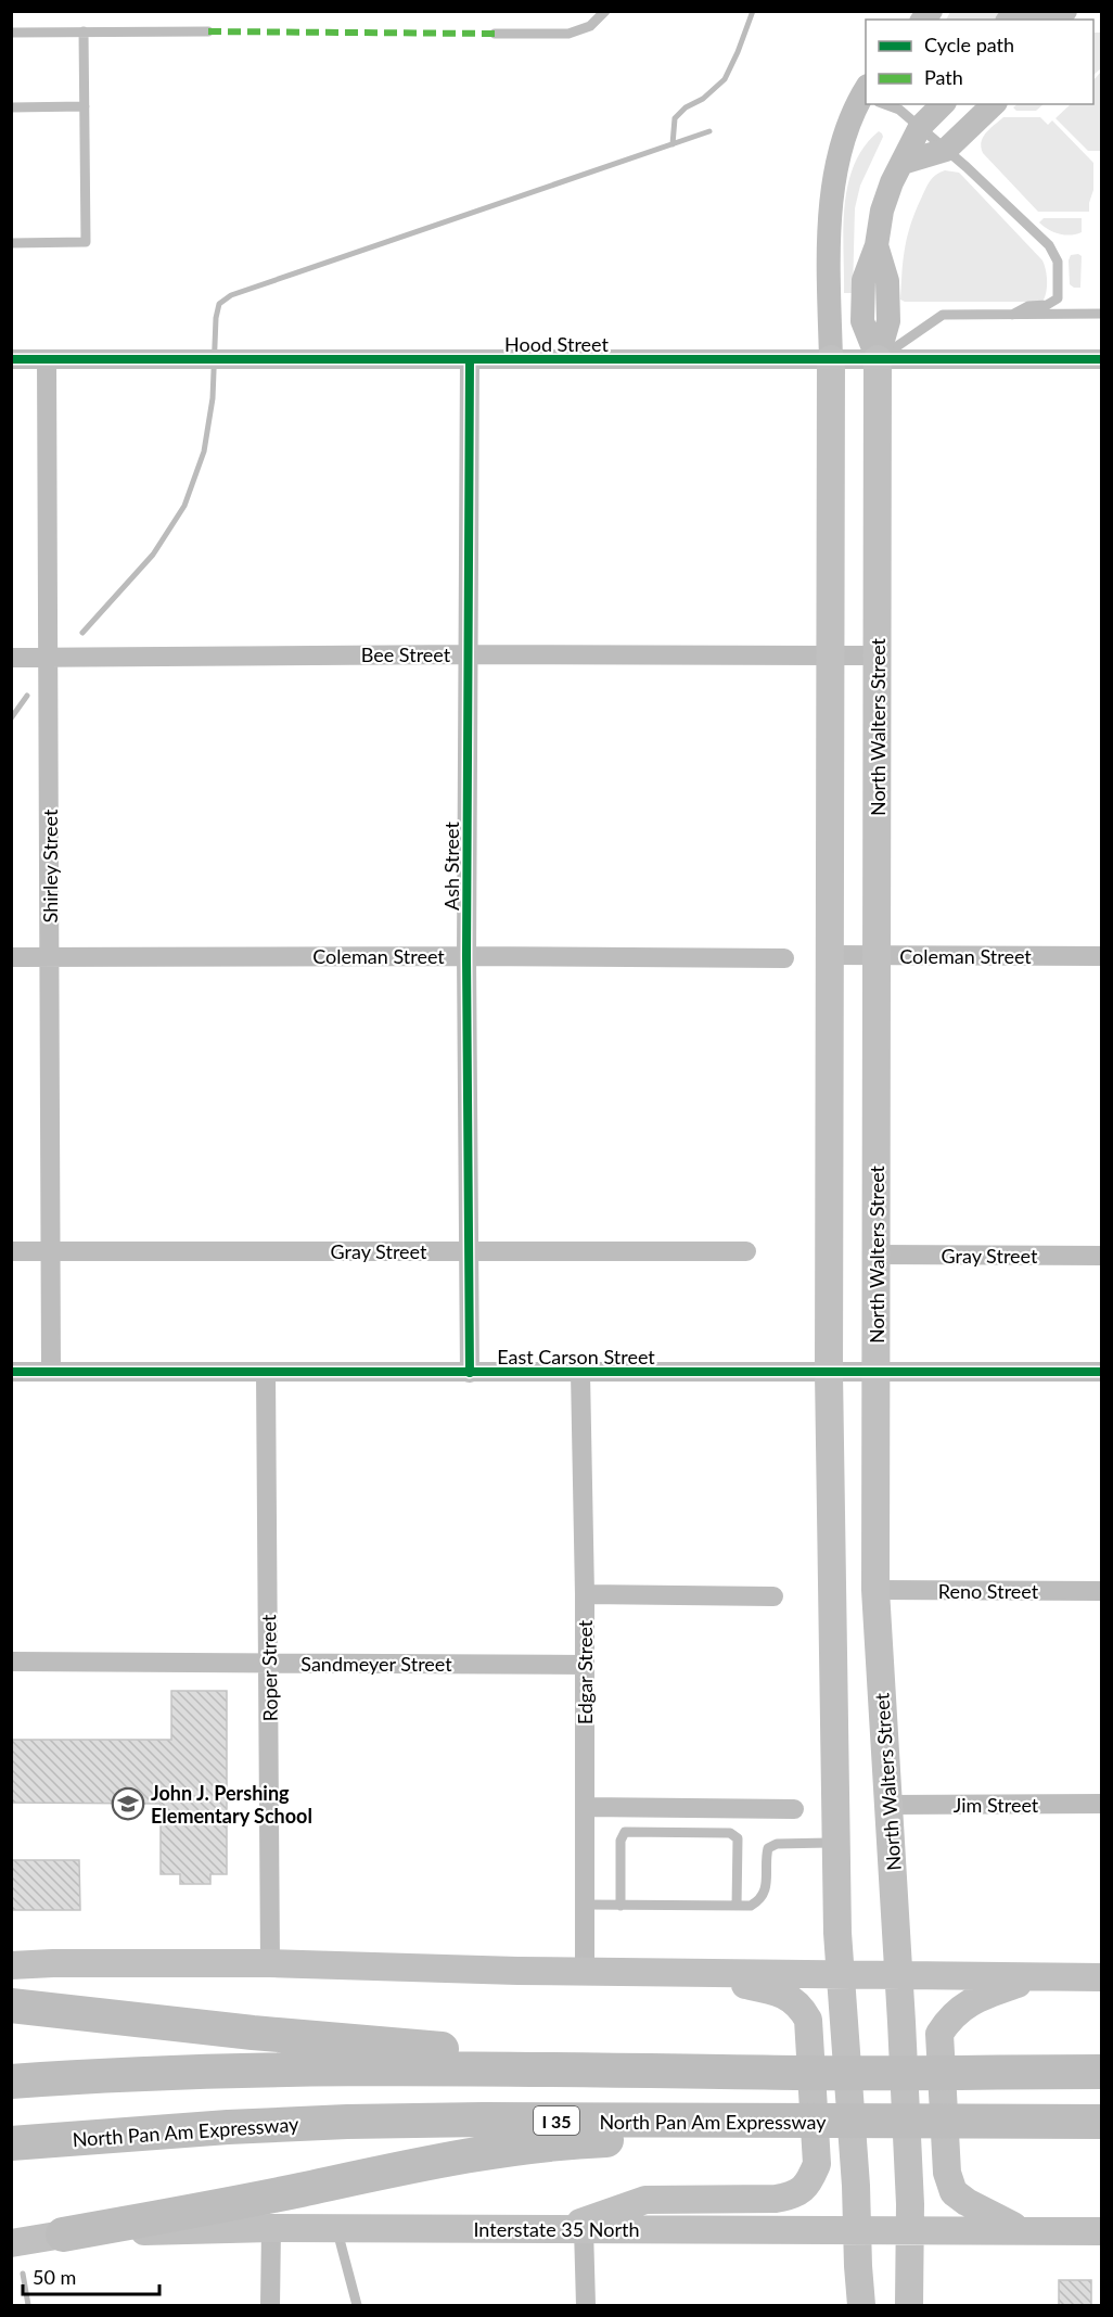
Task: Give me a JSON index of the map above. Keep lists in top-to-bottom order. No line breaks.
{"streets":{"highway":["I 35","North Pan Am Expressway"],"main road":["North Walters Street","Interstate 35 North"],"street":["Hood Street","Bee Street","Shirley Street","Ash Street","Coleman Street","Gray Street","East Carson Street","Reno Street","Sandmeyer Street","Roper Street","Edgar Street","Jim Street"]},"crossings":[["Hood Street","North Walters Street"],["Hood Street","Shirley Street"],["Hood Street","Ash Street"],["Bee Street","North Walters Street"],["Bee Street","Shirley Street"],["Bee Street","Ash Street"],["North Walters Street","Coleman Street"],["North Walters Street","Gray Street"],["North Walters Street","East Carson Street"],["North Walters Street","Reno Street"],["North Walters Street","Jim Street"],["North Walters Street","Interstate 35 North"],["Shirley Street","Coleman Street"],["Shirley Street","Gray Street"],["Shirley Street","East Carson Street"],["Ash Street","Coleman Street"],["Ash Street","Gray Street"],["Ash Street","East Carson Street"],["East Carson Street","Roper Street"],["East Carson Street","Edgar Street"],["Sandmeyer Street","Roper Street"],["Sandmeyer Street","Edgar Street"]],"places":{"school or university":["John J. Pershing Elementary School"]},"legend":["Cycle path","Path"],"scale_bar":"50 m"}
